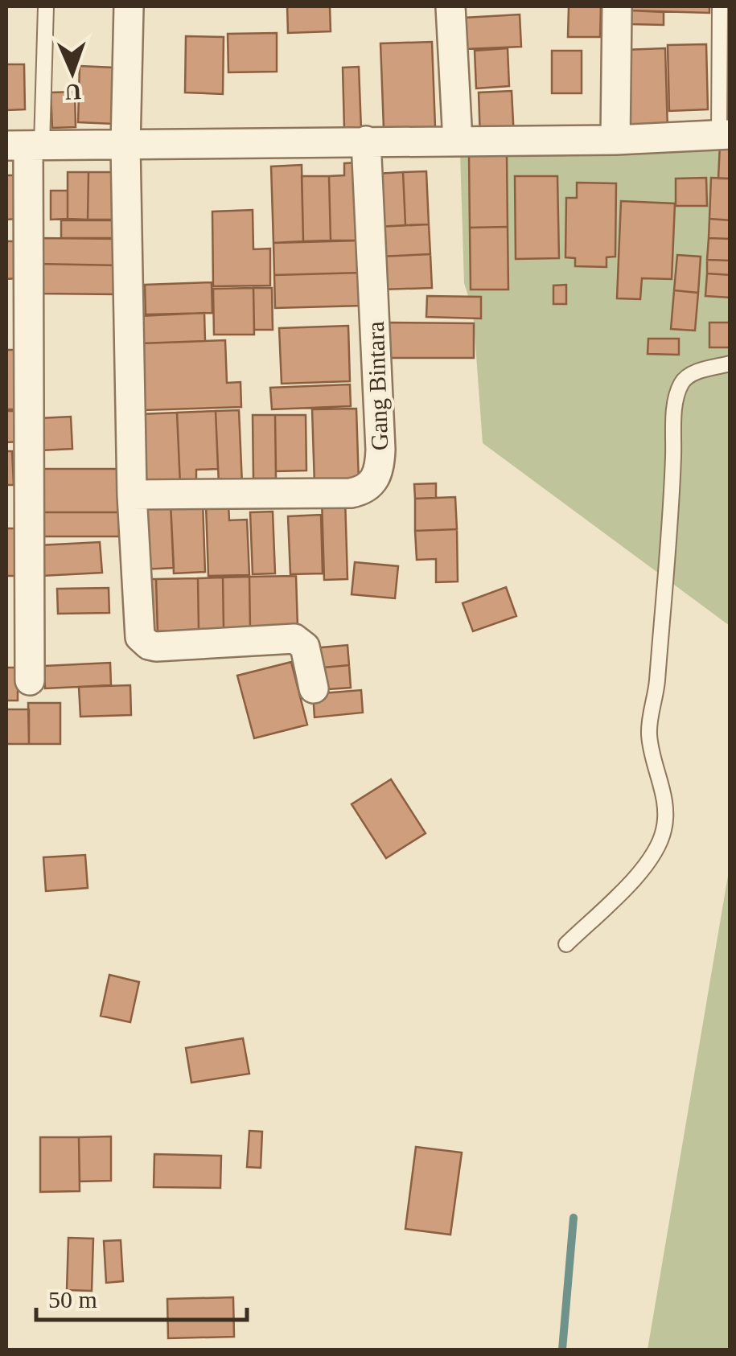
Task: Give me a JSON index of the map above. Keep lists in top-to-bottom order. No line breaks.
{"streets":{"street":["Gang Bintara"]},"scale_bar":"50 m","north":"bottom"}
